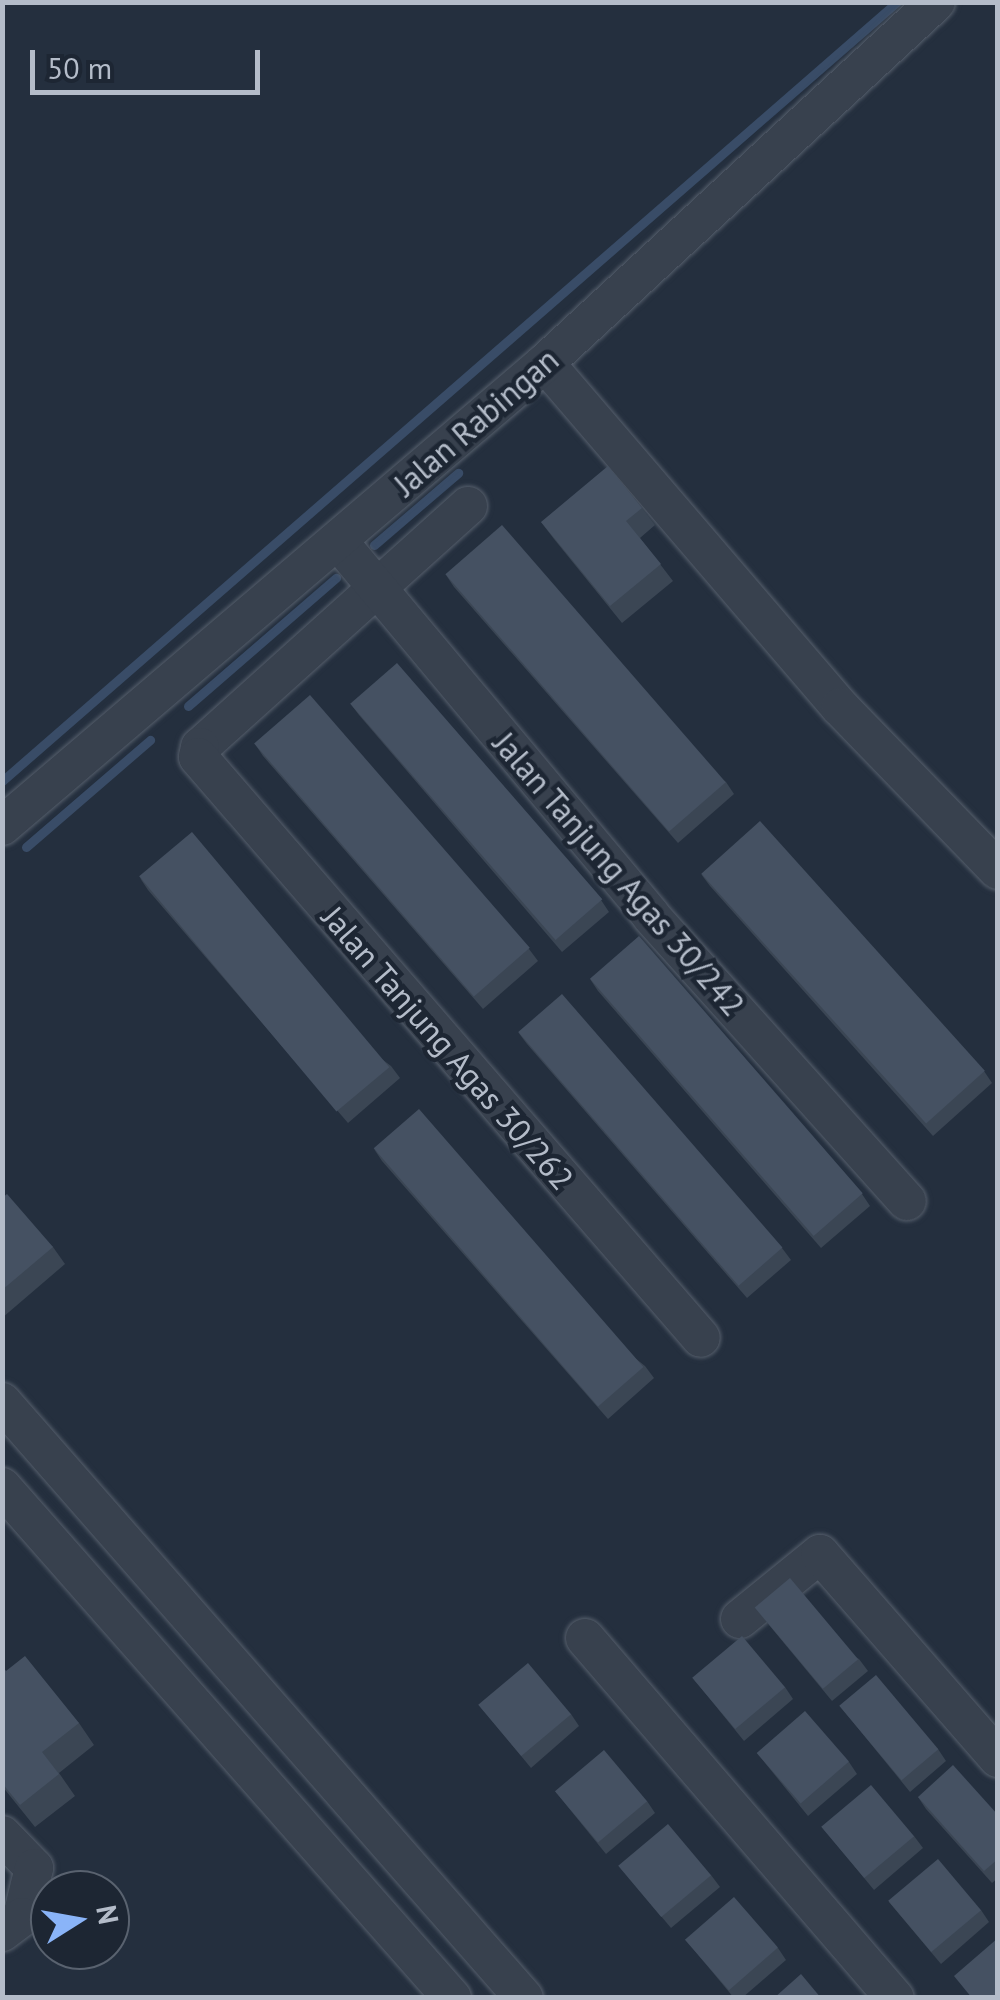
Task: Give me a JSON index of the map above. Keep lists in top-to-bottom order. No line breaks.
{"streets":{"street":["Jalan Rabingan","Jalan Tanjung Agas 30/242","Jalan Tanjung Agas 30/262"]},"crossings":[["Jalan Rabingan","Jalan Tanjung Agas 30/242"],["Jalan Tanjung Agas 30/242","Jalan Tanjung Agas 30/262"]],"scale_bar":"50 m","north":"right"}
